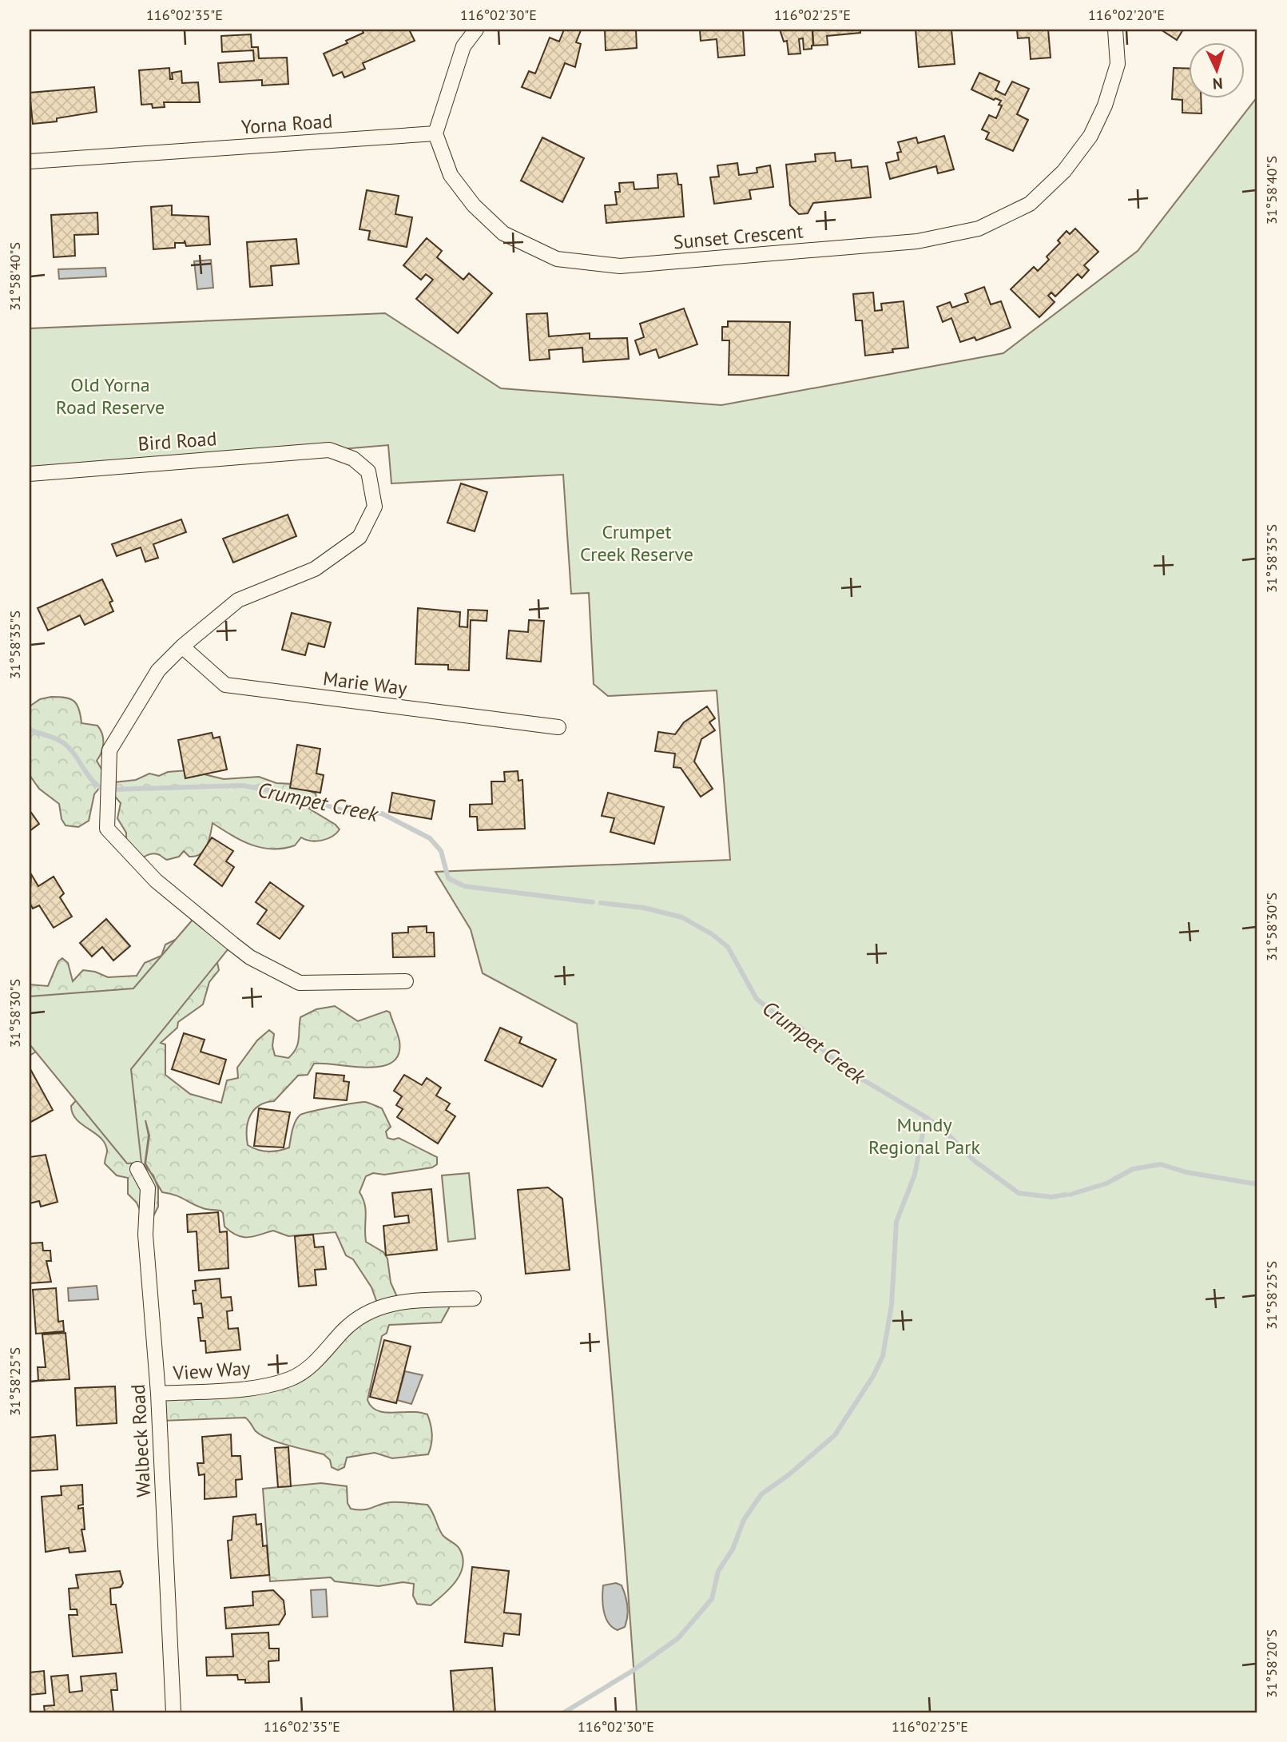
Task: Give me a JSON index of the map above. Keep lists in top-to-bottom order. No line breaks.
{"streets":{"street":["Yorna Road","Sunset Crescent","Bird Road","Marie Way","View Way","Walbeck Road"]},"crossings":[["Yorna Road","Sunset Crescent"],["Bird Road","Marie Way"],["View Way","Walbeck Road"]],"water":["Crumpet Creek"],"parks":["Old Yorna Road Reserve","Crumpet Creek Reserve","Mundy Regional Park"],"north":"bottom","coordinates":["116°02'35\"E","116°02'30\"E","116°02'25\"E","116°02'20\"E","31°58'40\"S","31°58'35\"S","31°58'30\"S","31°58'25\"S","31°58'20\"S"]}
